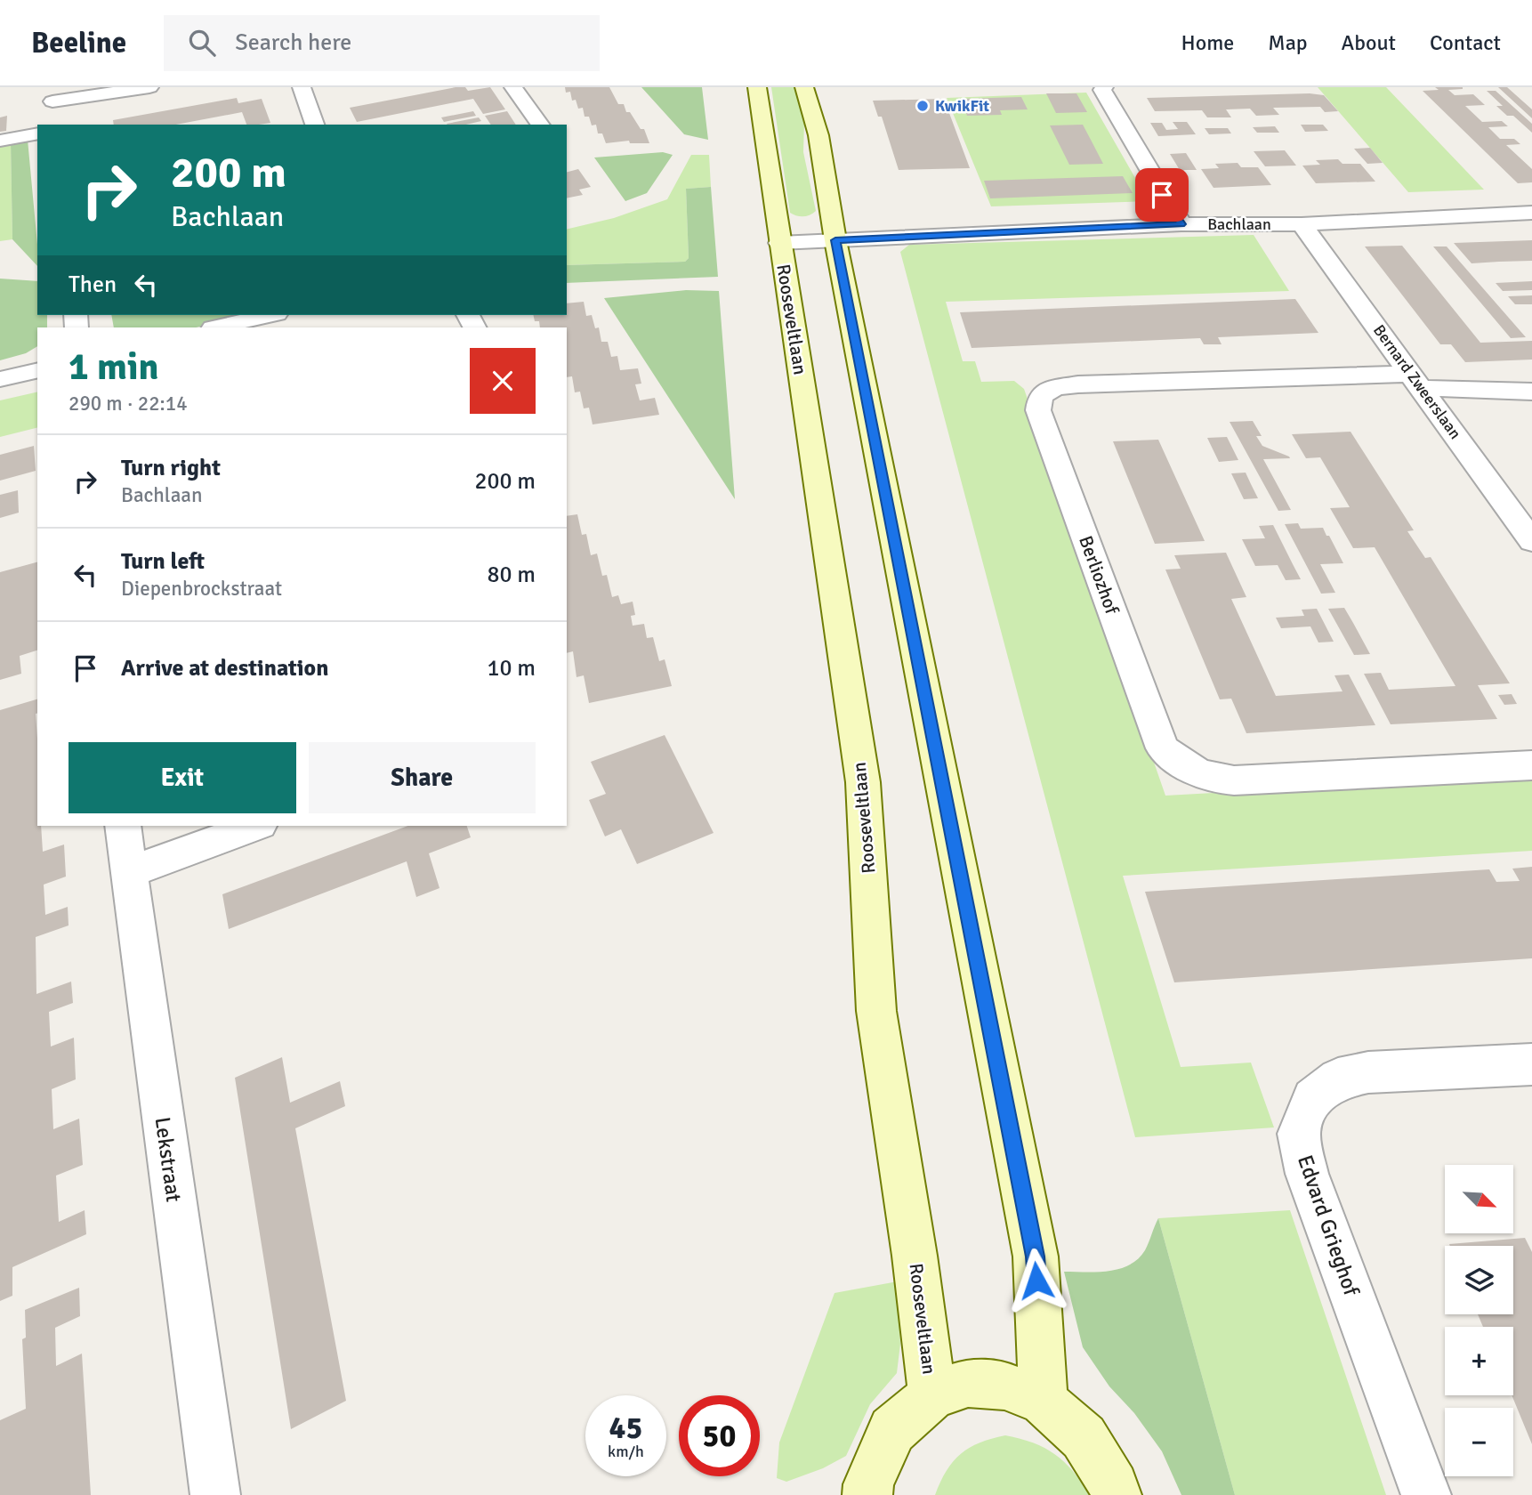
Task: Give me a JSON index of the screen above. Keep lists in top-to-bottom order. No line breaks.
{"streets":{"main road":["Rooseveltlaan"],"street":["Bachlaan","Bernard Zweerslaan","Berliozhof","Lekstraat","Edvard Grieghof"]},"crossings":[["Bachlaan","Rooseveltlaan"],["Bachlaan","Bernard Zweerslaan"],["Bernard Zweerslaan","Berliozhof"]],"places":["KwikFit"],"north":"bottom right","page":{"header":"Beeline","search":"Search here","nav":["Home","Map","About","Contact"],"turn":["200 m","Bachlaan"],"then":"Then","heading":["1 min","290 m · 22:14"],"list":[{"name":"Turn right","note":"Bachlaan","value":"200 m"},{"name":"Turn left","note":"Diepenbrockstraat","value":"80 m"},{"name":"Arrive at destination","value":"10 m"}],"buttons":["Exit","Share"],"map_buttons":["+","−"],"speed":"45 km/h","limit":"50"}}
